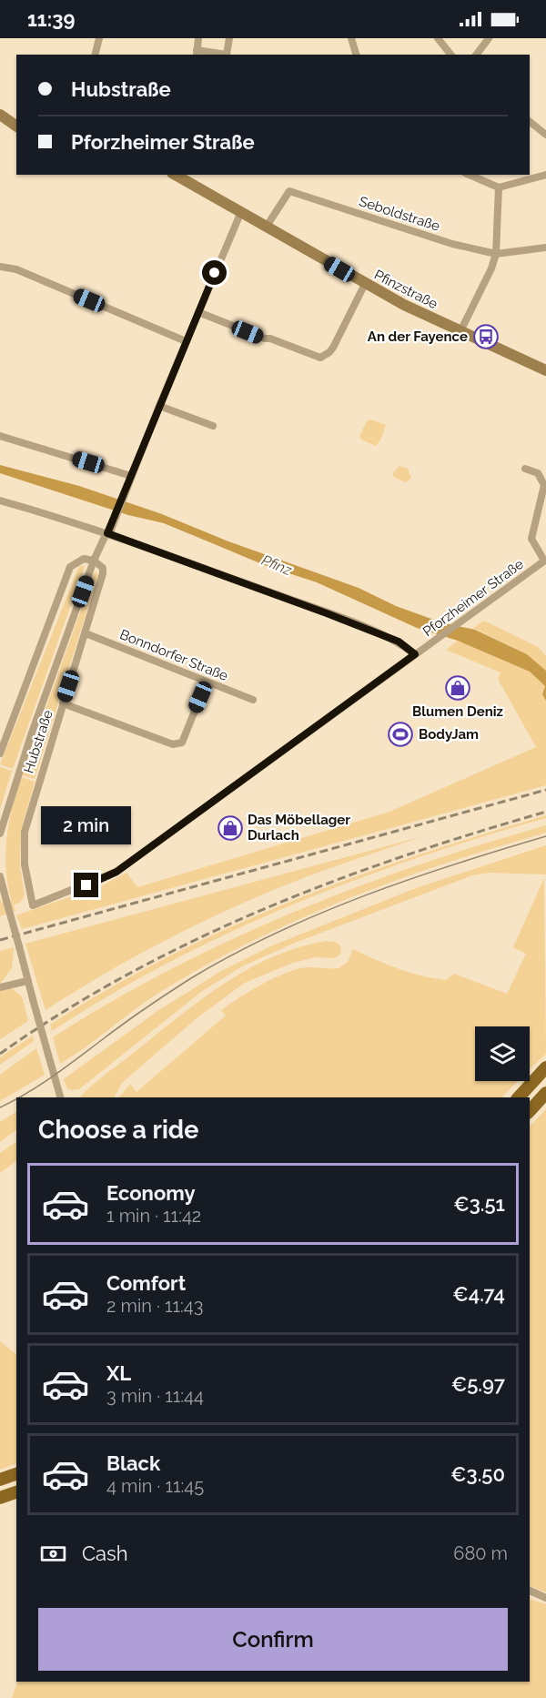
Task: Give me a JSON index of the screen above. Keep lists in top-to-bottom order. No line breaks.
{"streets":{"main road":["Pfinzstraße"],"street":["Seboldstraße","Pforzheimer Straße","Bonndorfer Straße","Hubstraße"]},"crossings":[["Seboldstraße","Pfinzstraße"],["Pfinzstraße","Hubstraße"],["Pforzheimer Straße","Hubstraße"],["Bonndorfer Straße","Hubstraße"]],"water":["Pfinz"],"places":{"bus stop":["An der Fayence"],"shop":["Blumen Deniz","Das Möbellager Durlach"],"sports":["BodyJam"]},"page":{"status":"11:39","banner":["Hubstraße","Pforzheimer Straße"],"bubble":"2 min","heading":"Choose a ride","list":[{"name":"Economy","note":"1 min · 11:42","value":"€3.51"},{"name":"Comfort","note":"2 min · 11:43","value":"€4.74"},{"name":"XL","note":"3 min · 11:44","value":"€5.97"},{"name":"Black","note":"4 min · 11:45","value":"€3.50"}],"pay":["Cash","680 m"],"buttons":"Confirm"}}
